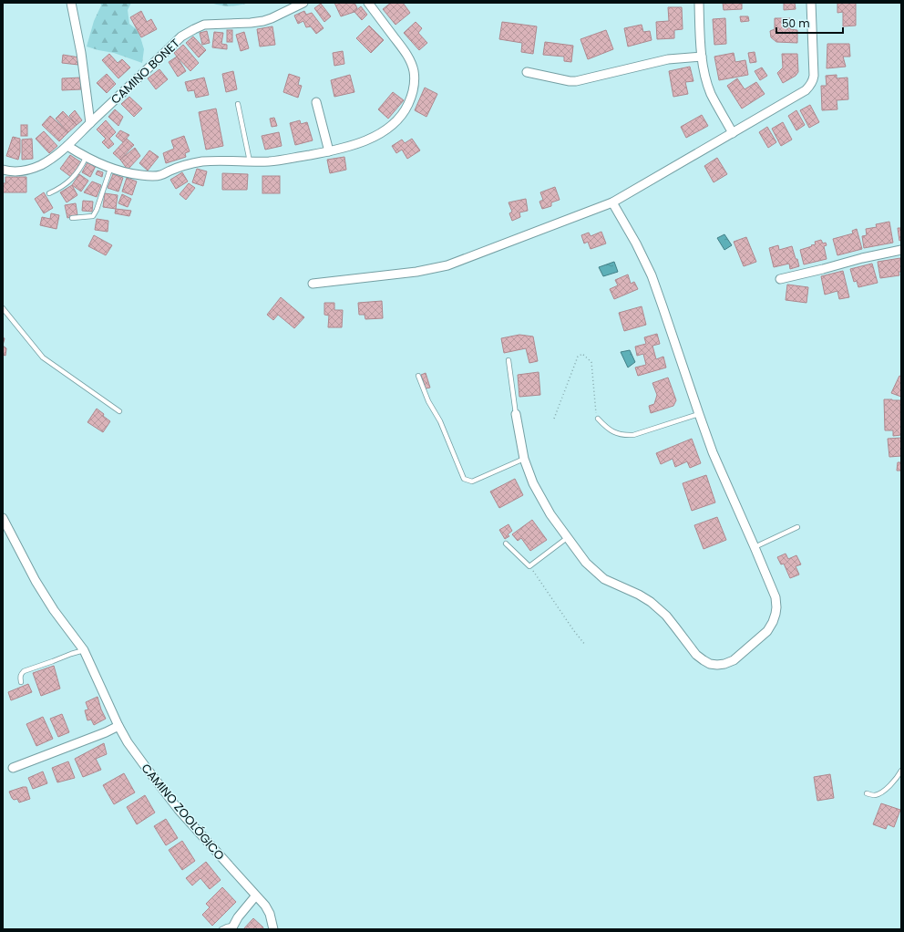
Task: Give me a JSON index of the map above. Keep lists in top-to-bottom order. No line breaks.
{"streets":{"street":["CAMINO BONET","CAMINO ZOOLÓGICO"]},"scale_bar":"50 m"}
